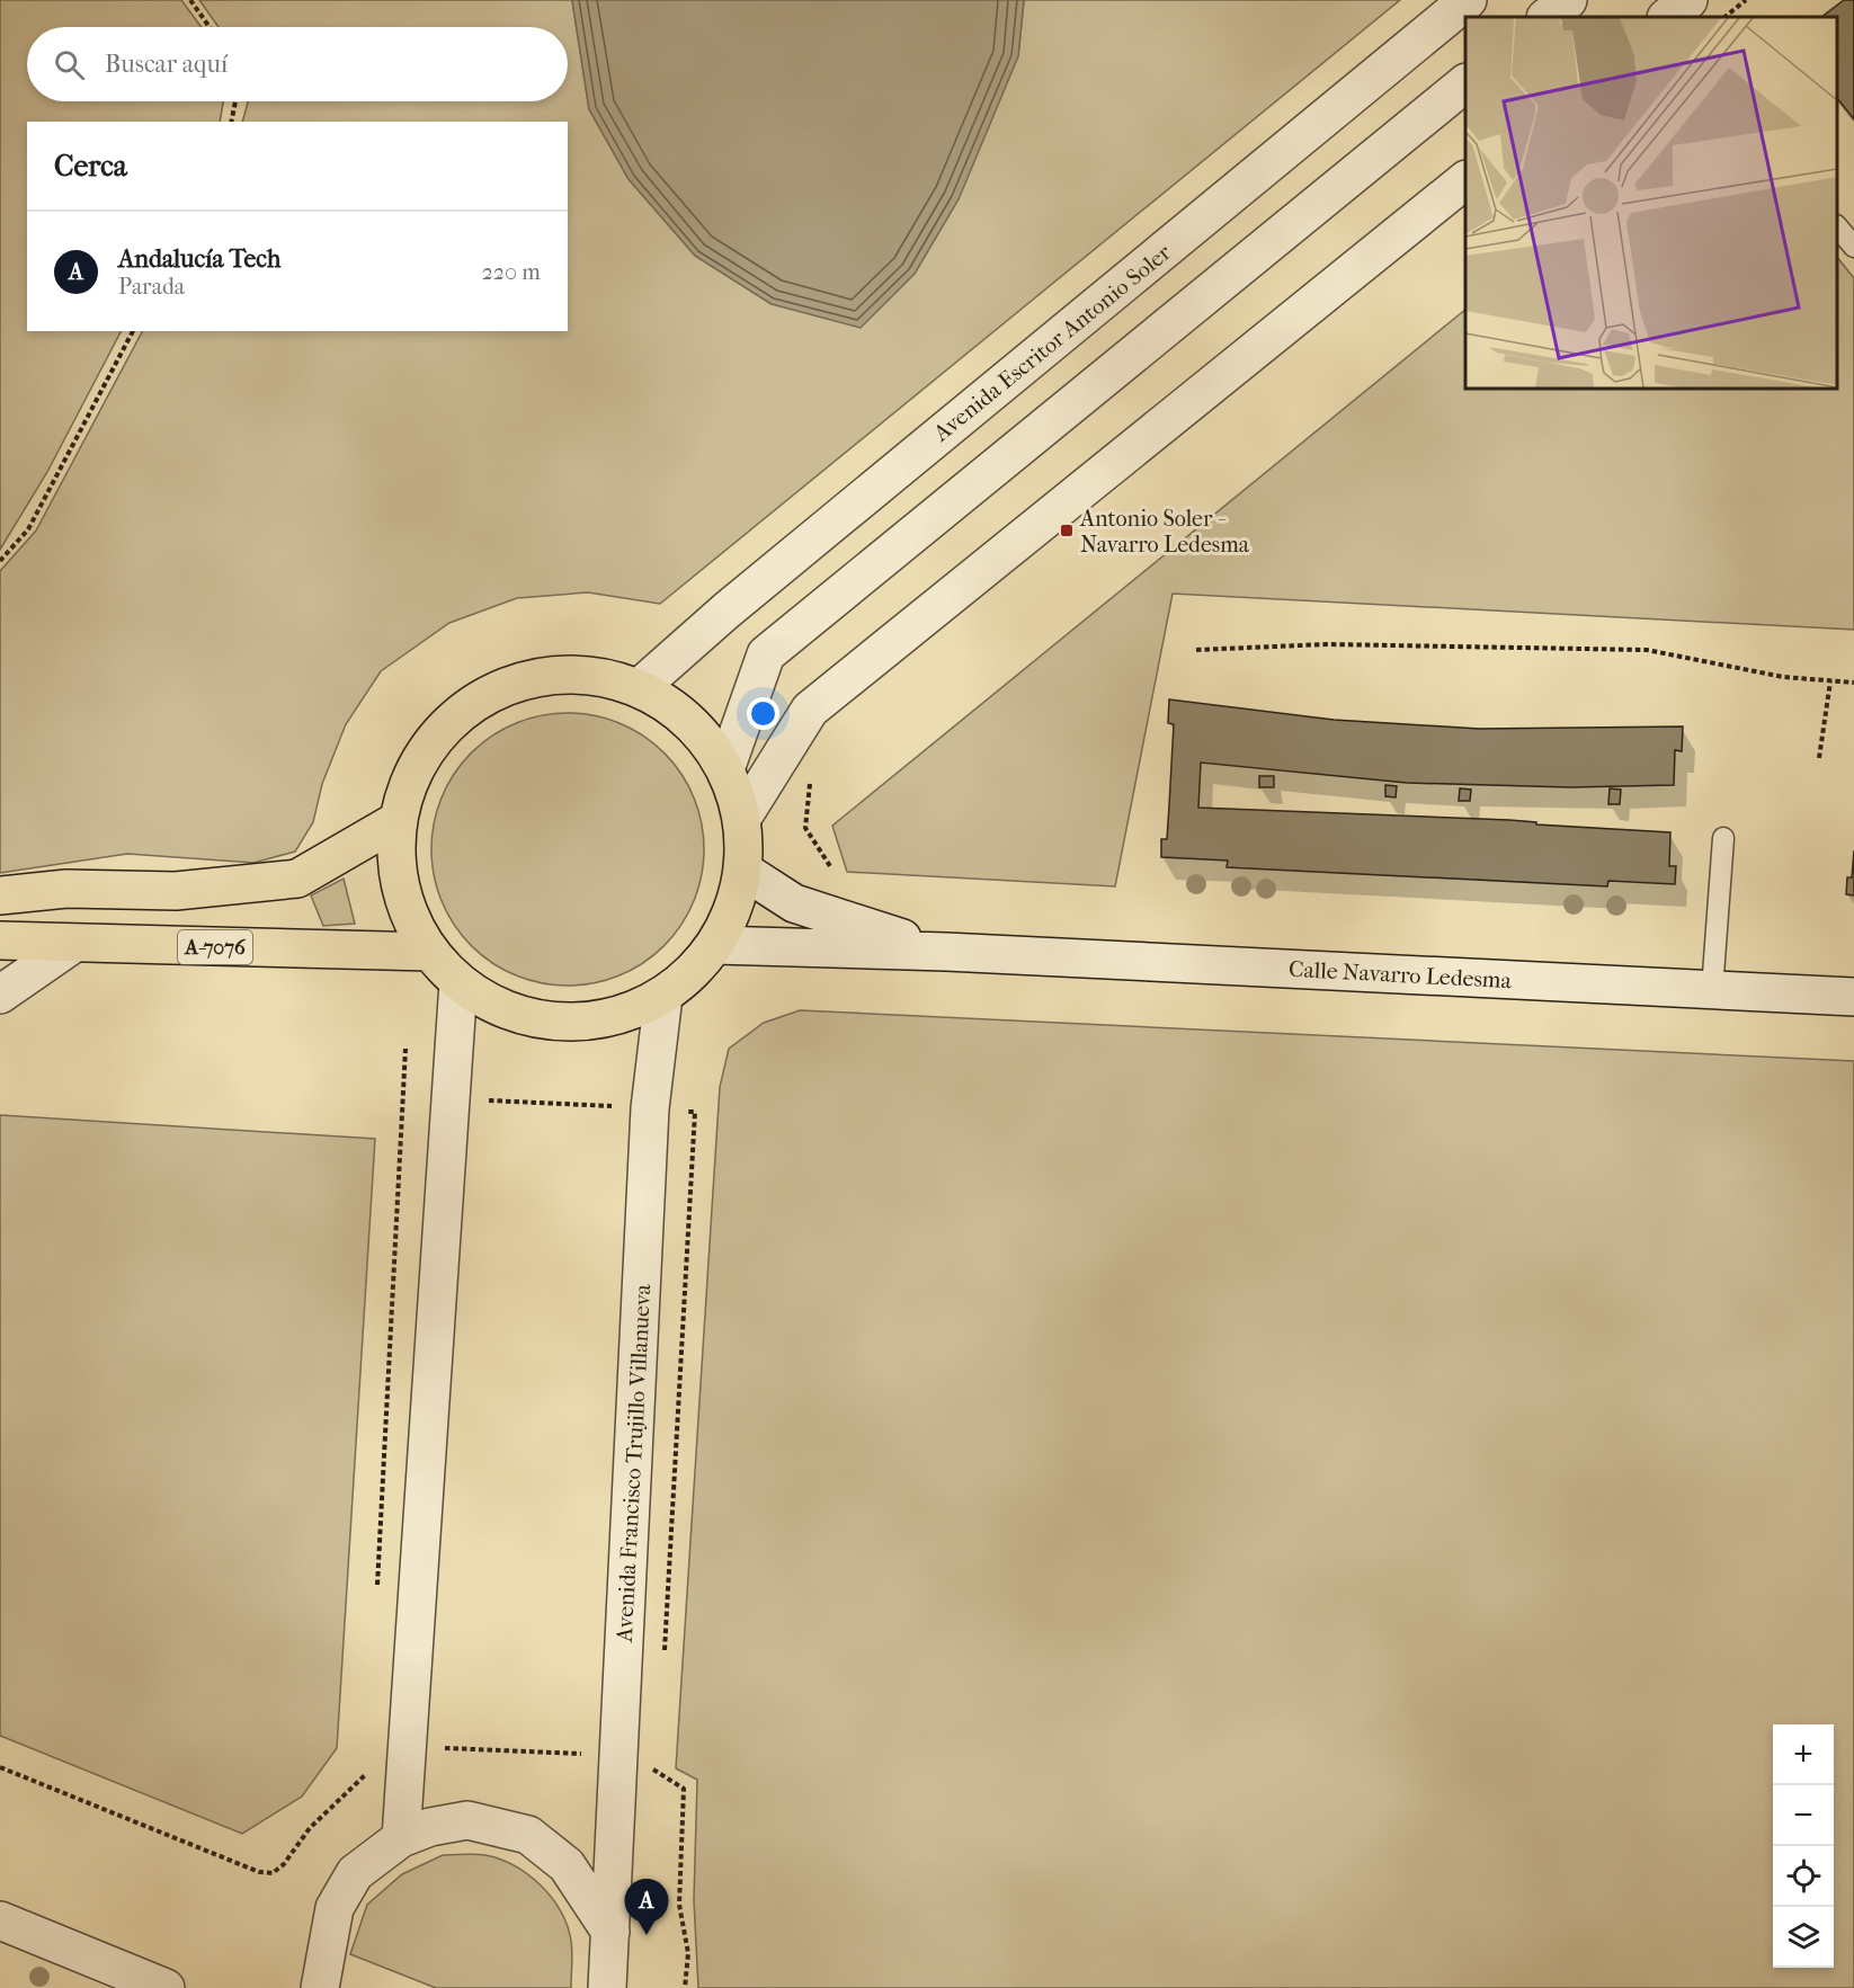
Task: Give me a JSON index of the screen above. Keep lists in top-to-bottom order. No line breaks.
{"streets":{"main road":["A-7076"],"street":["Avenida Escritor Antonio Soler","Calle Navarro Ledesma","Avenida Francisco Trujillo Villanueva"]},"places":{"transit":["Antonio Soler - Navarro Ledesma"]},"page":{"search":"Buscar aquí","heading":"Cerca","list":[{"mark":"A","name":"Andalucía Tech","note":"Parada","value":"220 m"}],"map_buttons":["+","−"],"pins":"A"}}
